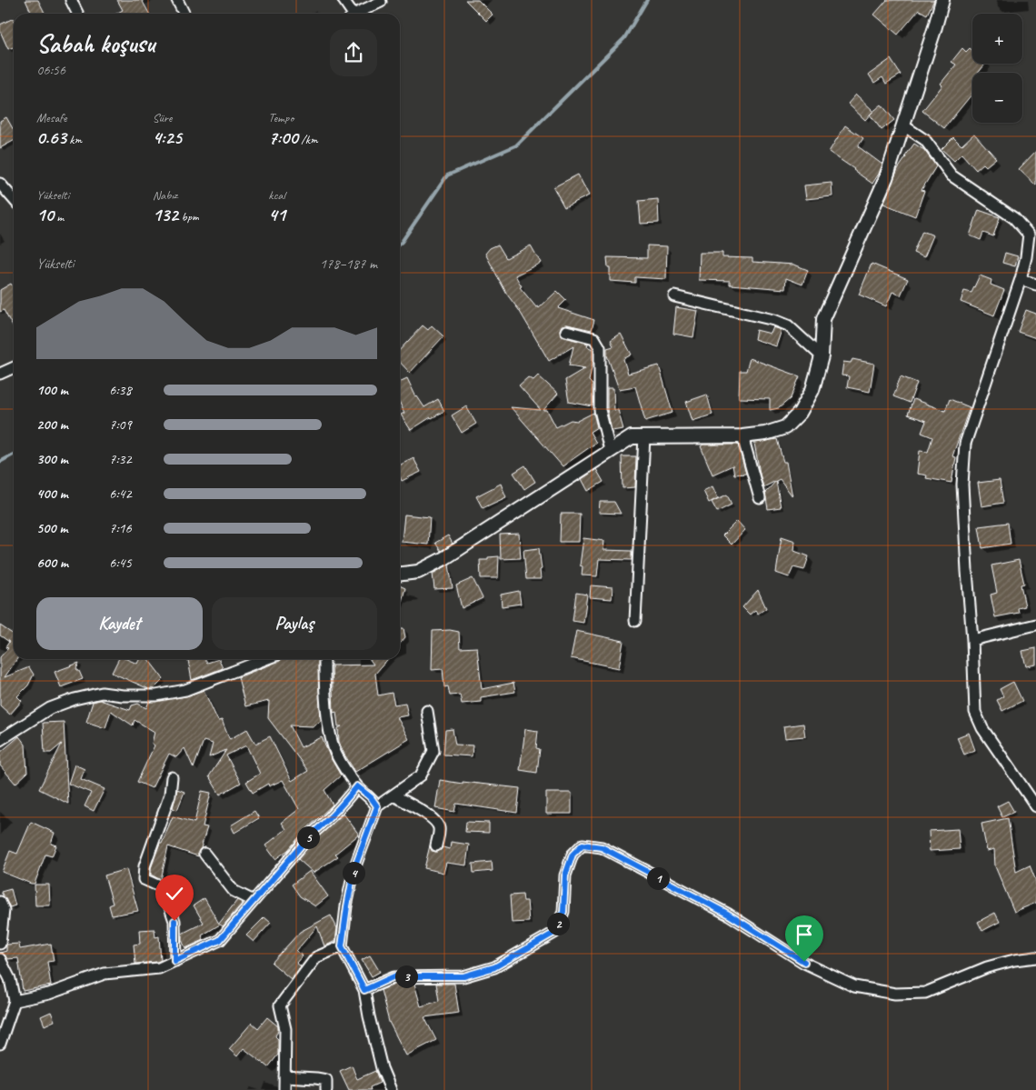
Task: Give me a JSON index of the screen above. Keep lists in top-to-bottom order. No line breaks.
{"page":{"map_buttons":["+","−"],"heading":["Sabah koşusu","06:56"],"stats":[["Mesafe","0.63 km"],["Süre","4:25"],["Tempo","7:00 /km"],["Yükselti","10 m"],["Nabız","132 bpm"],["kcal","41"]],"chart":["Yükselti","178–187 m"],"list":[{"name":"100 m","note":"6:38"},{"name":"200 m","note":"7:09"},{"name":"300 m","note":"7:32"},{"name":"400 m","note":"6:42"},{"name":"500 m","note":"7:16"},{"name":"600 m","note":"6:45"}],"buttons":["Kaydet","Paylaş"],"pins":["5","4","1","2","3"]}}
